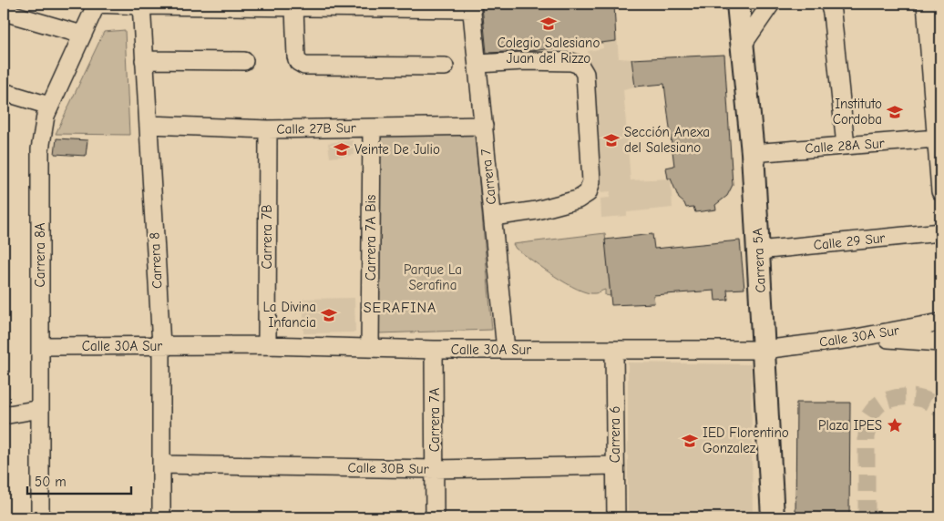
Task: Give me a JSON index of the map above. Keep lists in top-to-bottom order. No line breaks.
{"streets":{"main road":["Carrera 5A"],"street":["Calle 27B Sur","Calle 28A Sur","Carrera 7","Carrera 7B","Carrera 7A Bis","Calle 29 Sur","Carrera 8A","Carrera 8","Calle 30A Sur","Carrera 7A","Carrera 6","Calle 30B Sur"]},"crossings":[["Calle 27B Sur","Carrera 7"],["Calle 27B Sur","Carrera 7B"],["Calle 27B Sur","Carrera 7A Bis"],["Calle 27B Sur","Carrera 8"],["Calle 28A Sur","Carrera 5A"],["Carrera 7","Calle 30A Sur"],["Carrera 7B","Calle 30A Sur"],["Carrera 7A Bis","Calle 30A Sur"],["Calle 29 Sur","Carrera 5A"],["Carrera 8A","Calle 30A Sur"],["Carrera 8","Calle 30A Sur"],["Carrera 8","Calle 30B Sur"],["Carrera 5A","Calle 30A Sur"],["Calle 30A Sur","Carrera 7A"],["Calle 30A Sur","Carrera 6"],["Carrera 7A","Calle 30B Sur"],["Carrera 6","Calle 30B Sur"]],"districts":["SERAFINA"],"parks":["Parque La Serafina"],"places":{"school or university":["Colegio Salesiano Juan del Rizzo","Instituto Cordoba","Sección Anexa del Salesiano","Veinte De Julio","La Divina Infancia","IED Florentino Gonzalez"],"place":["Plaza IPES"]},"scale_bar":"50 m"}
